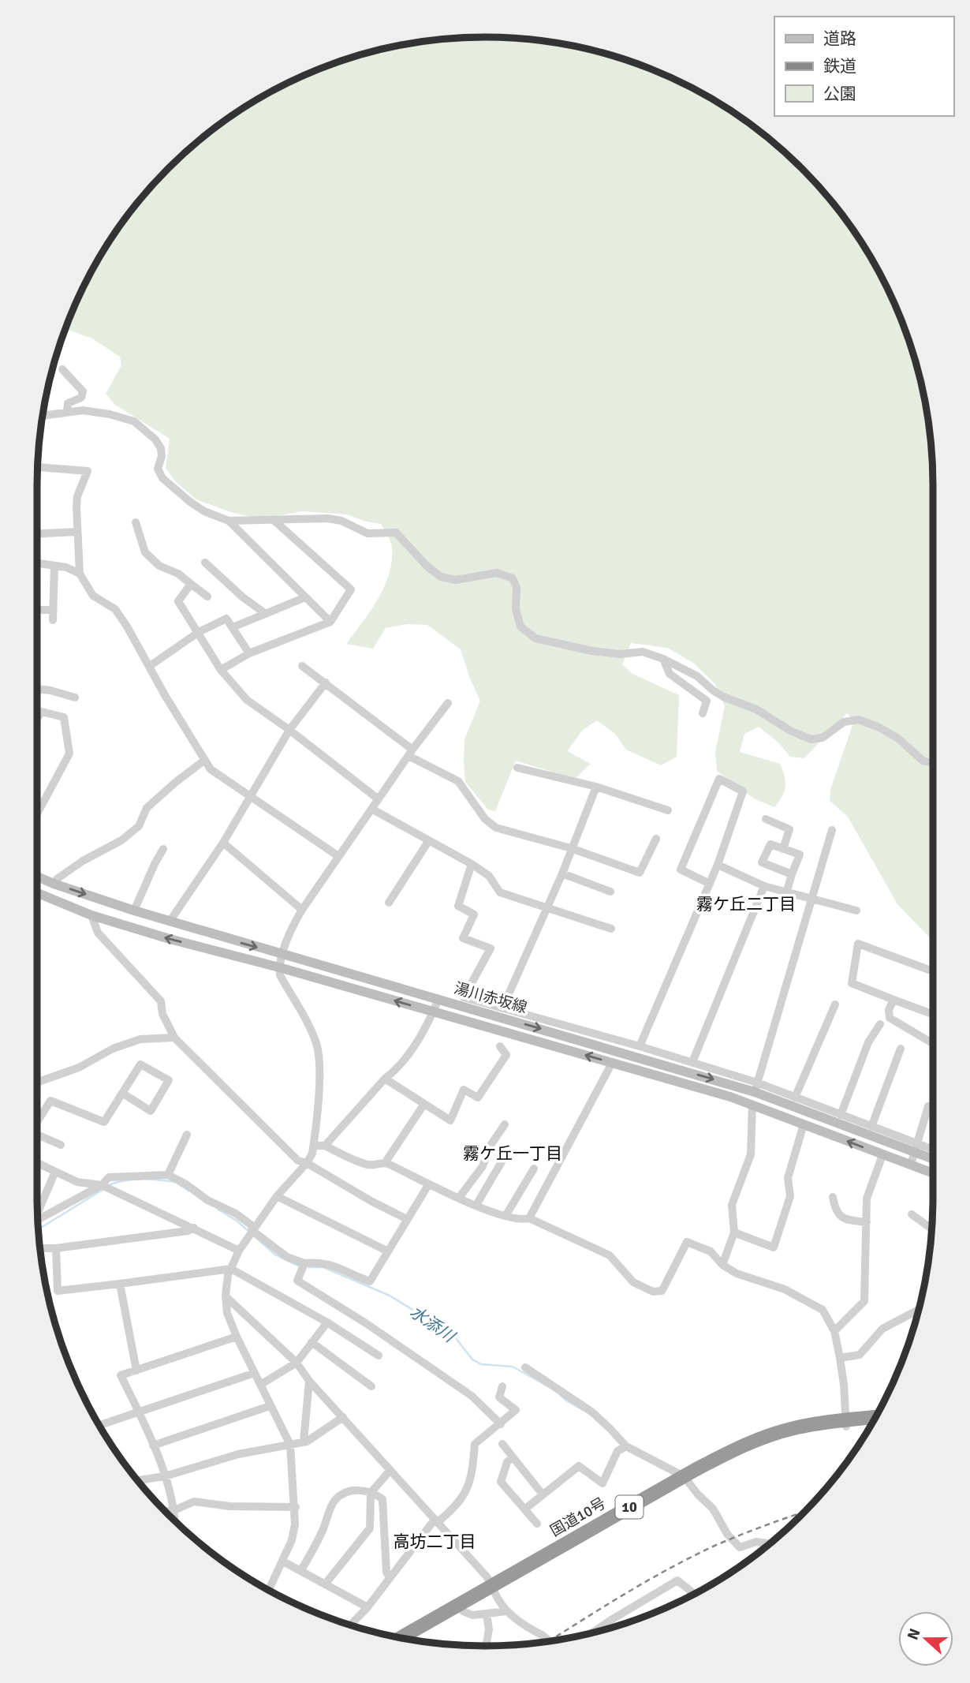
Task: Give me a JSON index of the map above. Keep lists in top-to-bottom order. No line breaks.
{"streets":{"highway":["10","国道10号"],"main road":["湯川赤坂線"]},"districts":["霧ケ丘二丁目","霧ケ丘一丁目","高坊二丁目"],"water":["水添川"],"legend":["道路","鉄道","公園"],"north":"left"}
